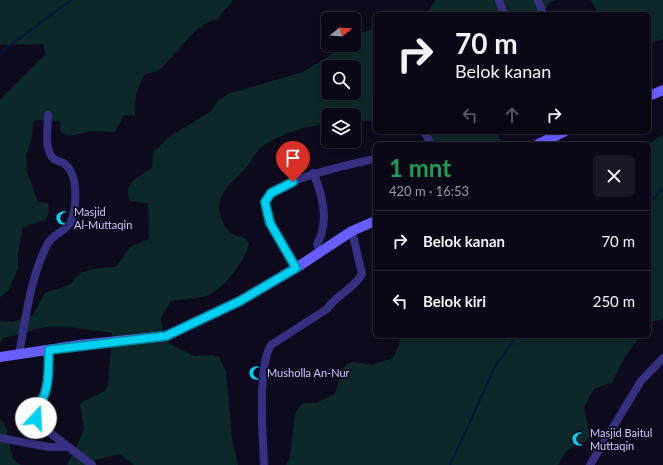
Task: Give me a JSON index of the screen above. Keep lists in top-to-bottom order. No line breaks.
{"places":{"mosque":["Masjid Al-Muttaqin","Musholla An-Nur","Masjid Baitul Muttaqin"]},"north":"right","page":{"turn":["70 m","Belok kanan"],"heading":["1 mnt","420 m · 16:53"],"list":[{"name":"Belok kanan","value":"70 m"},{"name":"Belok kiri","value":"250 m"}]}}
